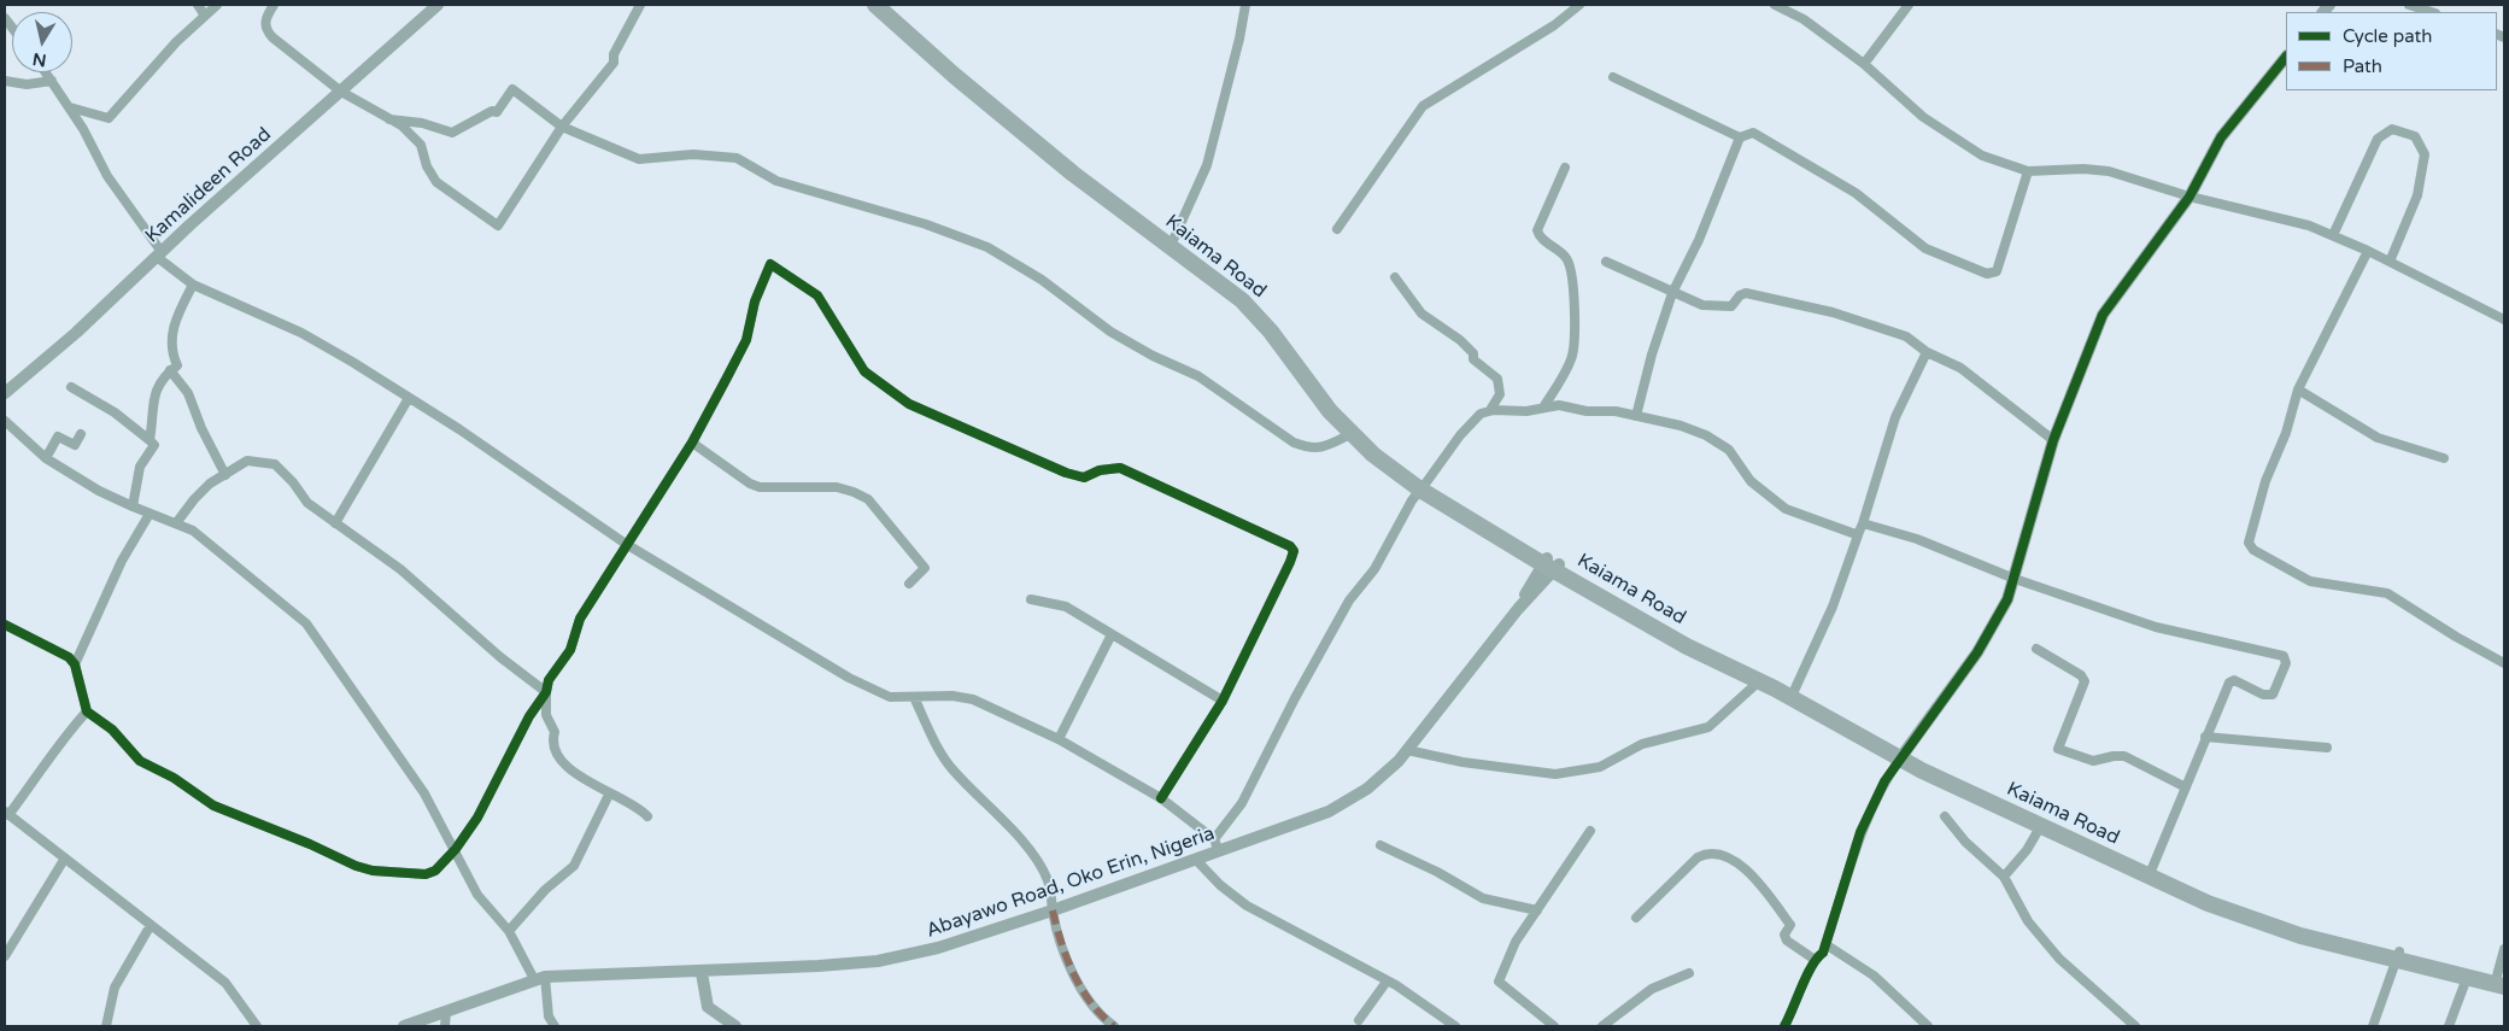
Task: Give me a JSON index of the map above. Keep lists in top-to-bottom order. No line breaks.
{"streets":{"highway":["Kaiama Road"],"street":["Kamalideen Road","Abayawo Road, Oko Erin, Nigeria"]},"crossings":[["Kaiama Road","Abayawo Road, Oko Erin, Nigeria"]],"legend":["Cycle path","Path"],"north":"bottom"}
